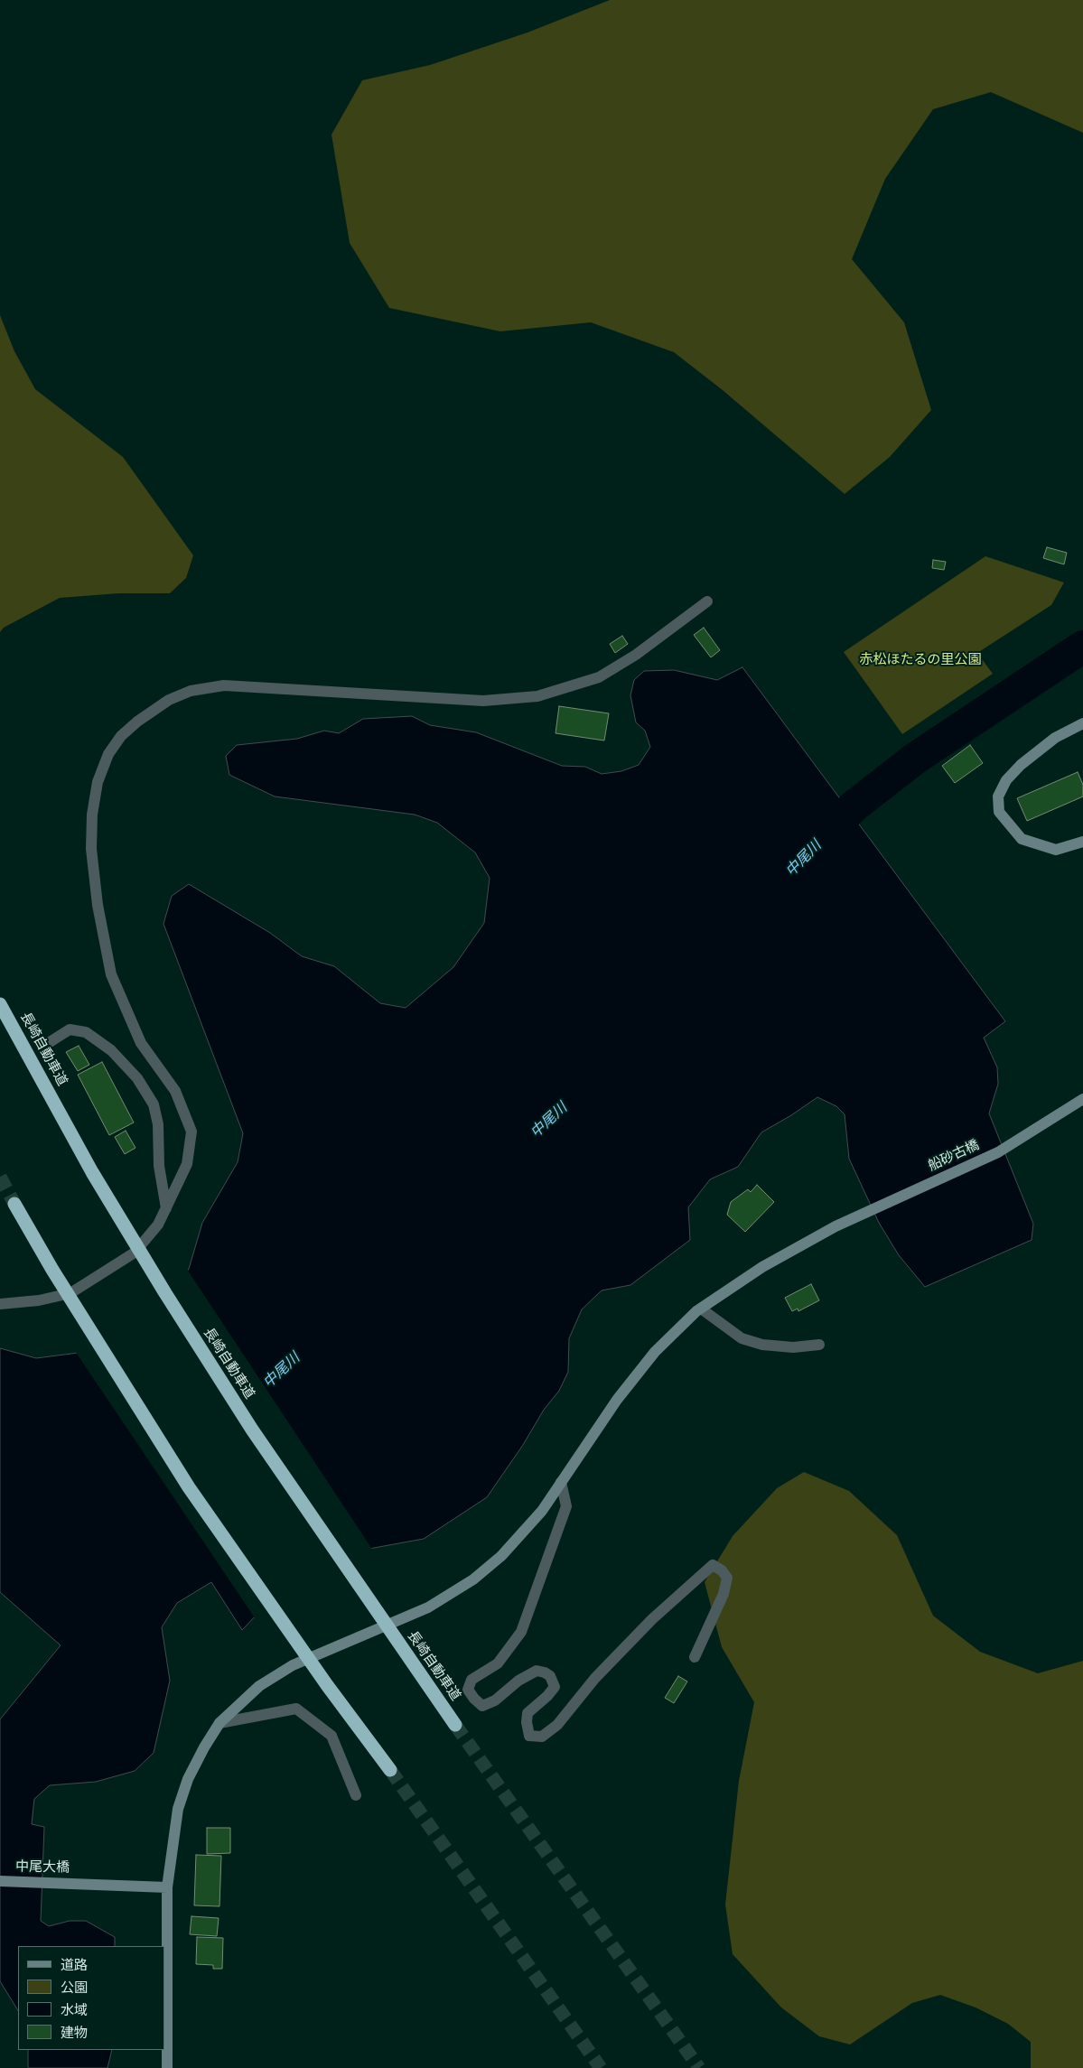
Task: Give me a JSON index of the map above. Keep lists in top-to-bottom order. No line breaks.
{"streets":{"highway":["長崎自動車道"],"street":["船砂古橋","中尾大橋"]},"crossings":[["船砂古橋","中尾大橋"]],"water":["中尾川"],"parks":["赤松ほたるの里公園"],"legend":["道路","公園","水域","建物"]}
